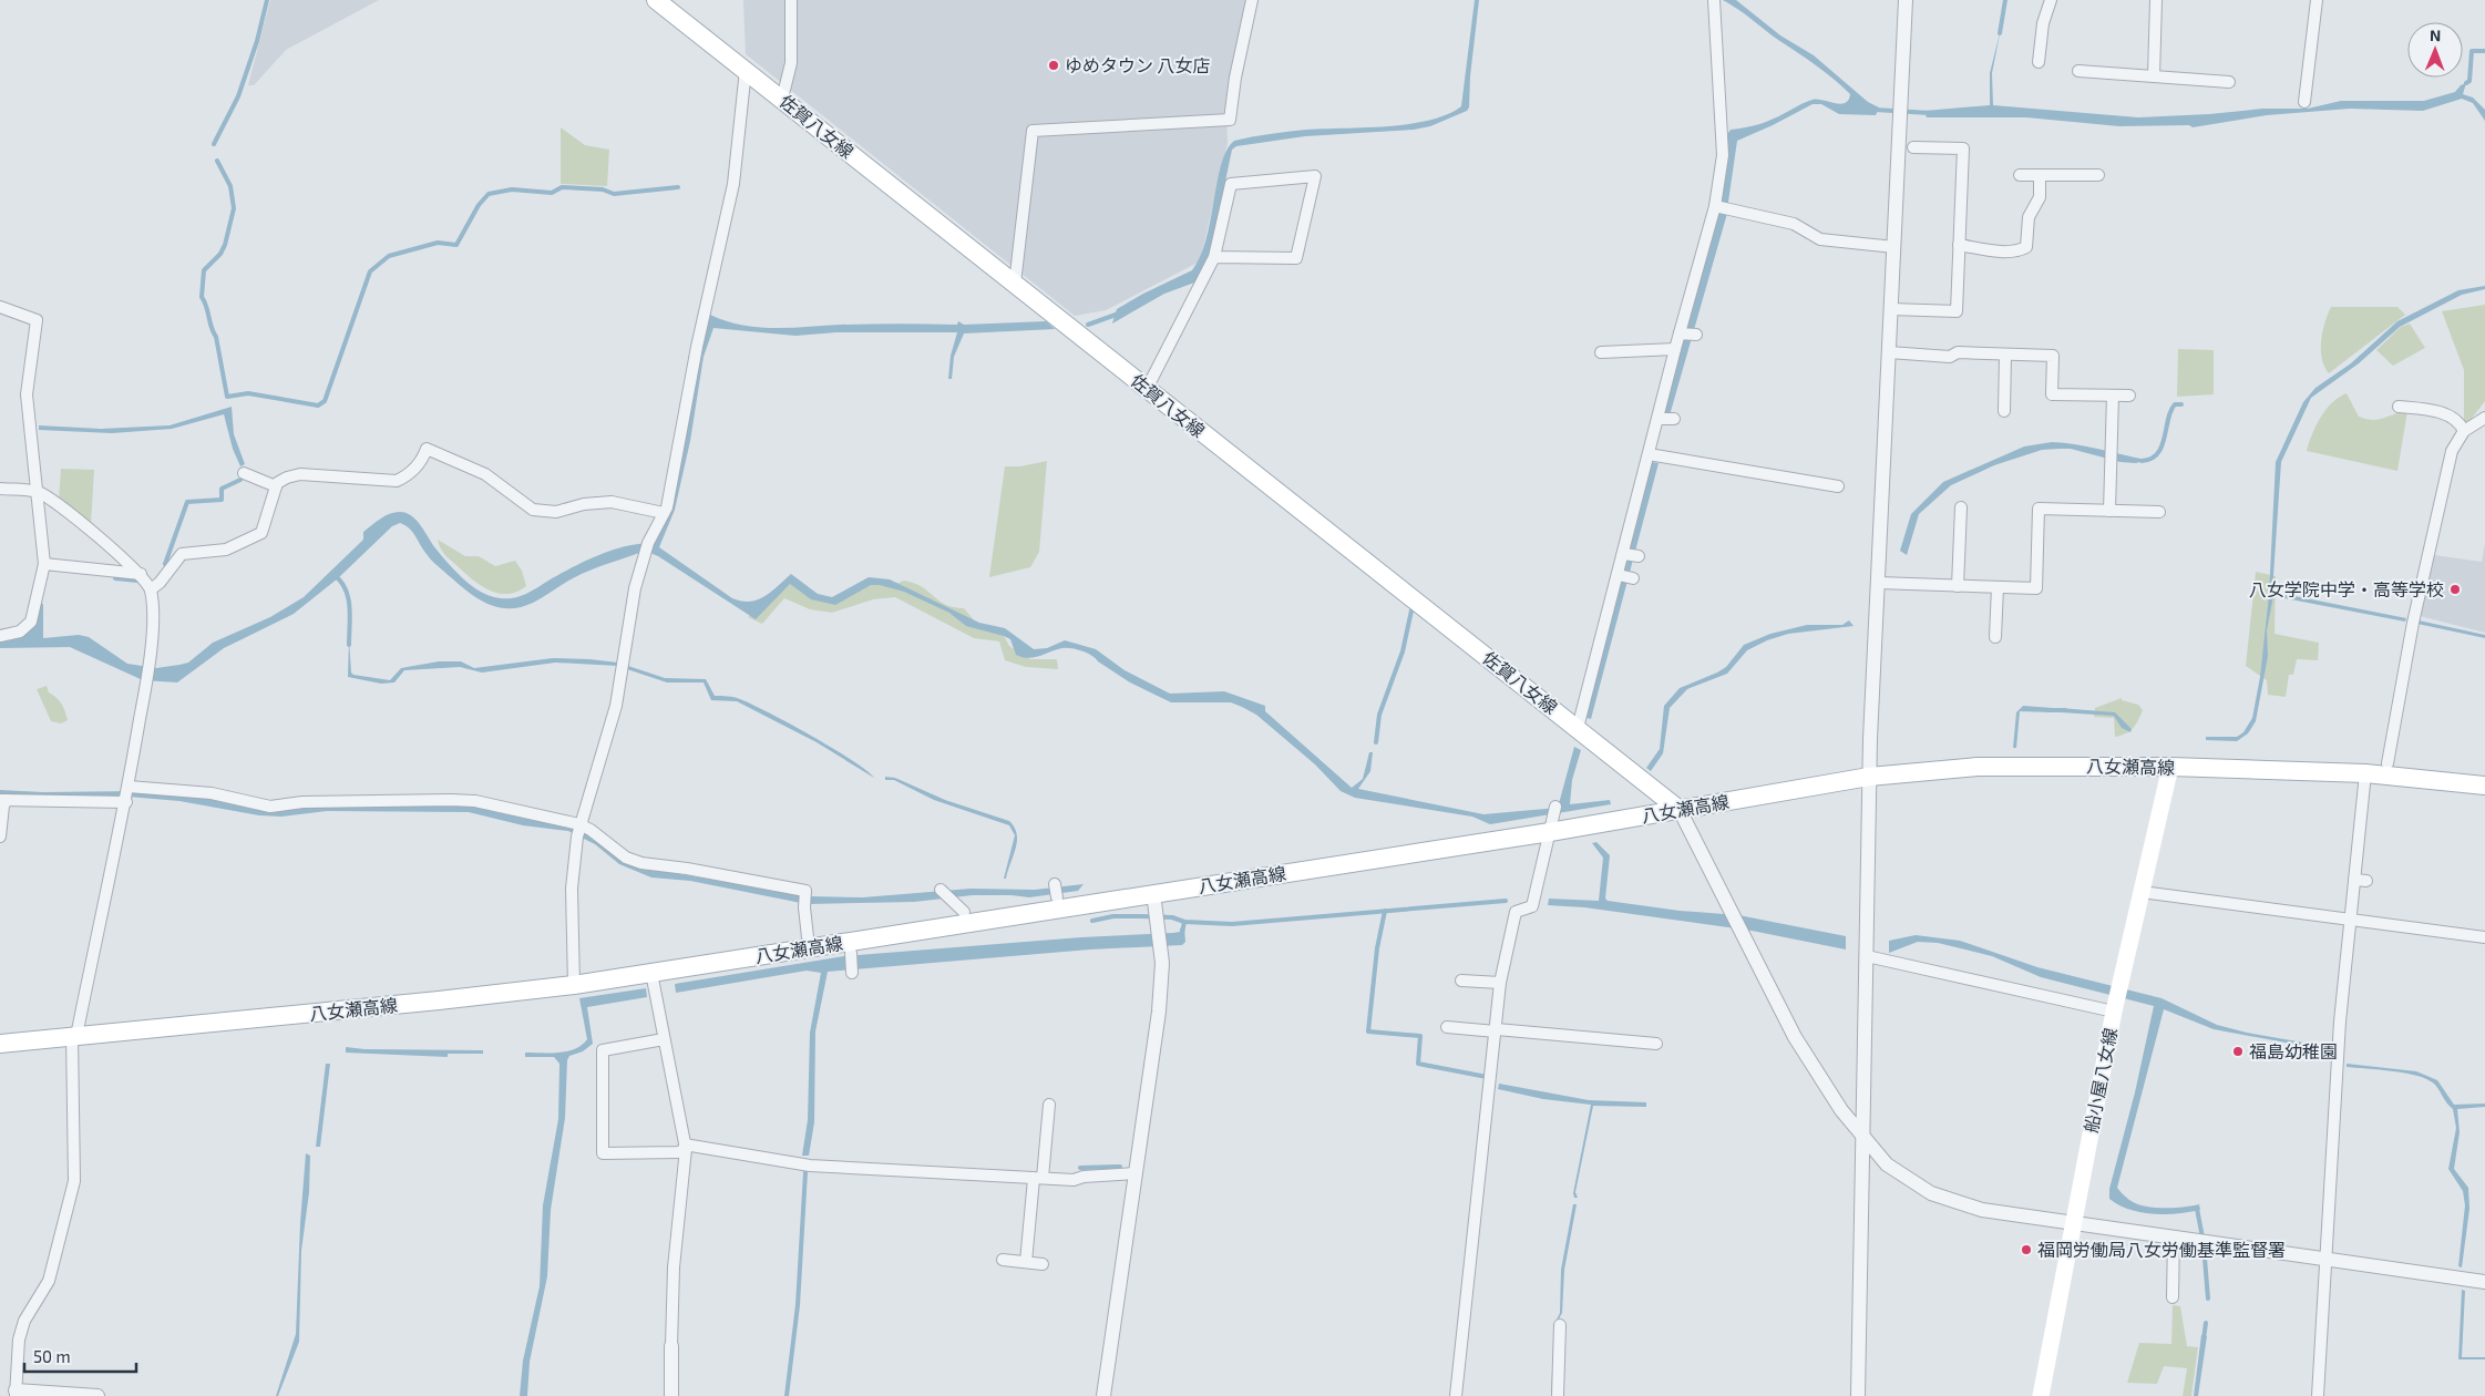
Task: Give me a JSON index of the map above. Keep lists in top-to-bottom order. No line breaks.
{"streets":{"main road":["佐賀八女線","八女瀬高線","船小屋八女線"]},"crossings":[["佐賀八女線","八女瀬高線"],["八女瀬高線","船小屋八女線"]],"places":["ゆめタウン 八女店","八女学院中学・高等学校","福島幼稚園","福岡労働局八女労働基準監督署"],"scale_bar":"50 m","north":"top"}
